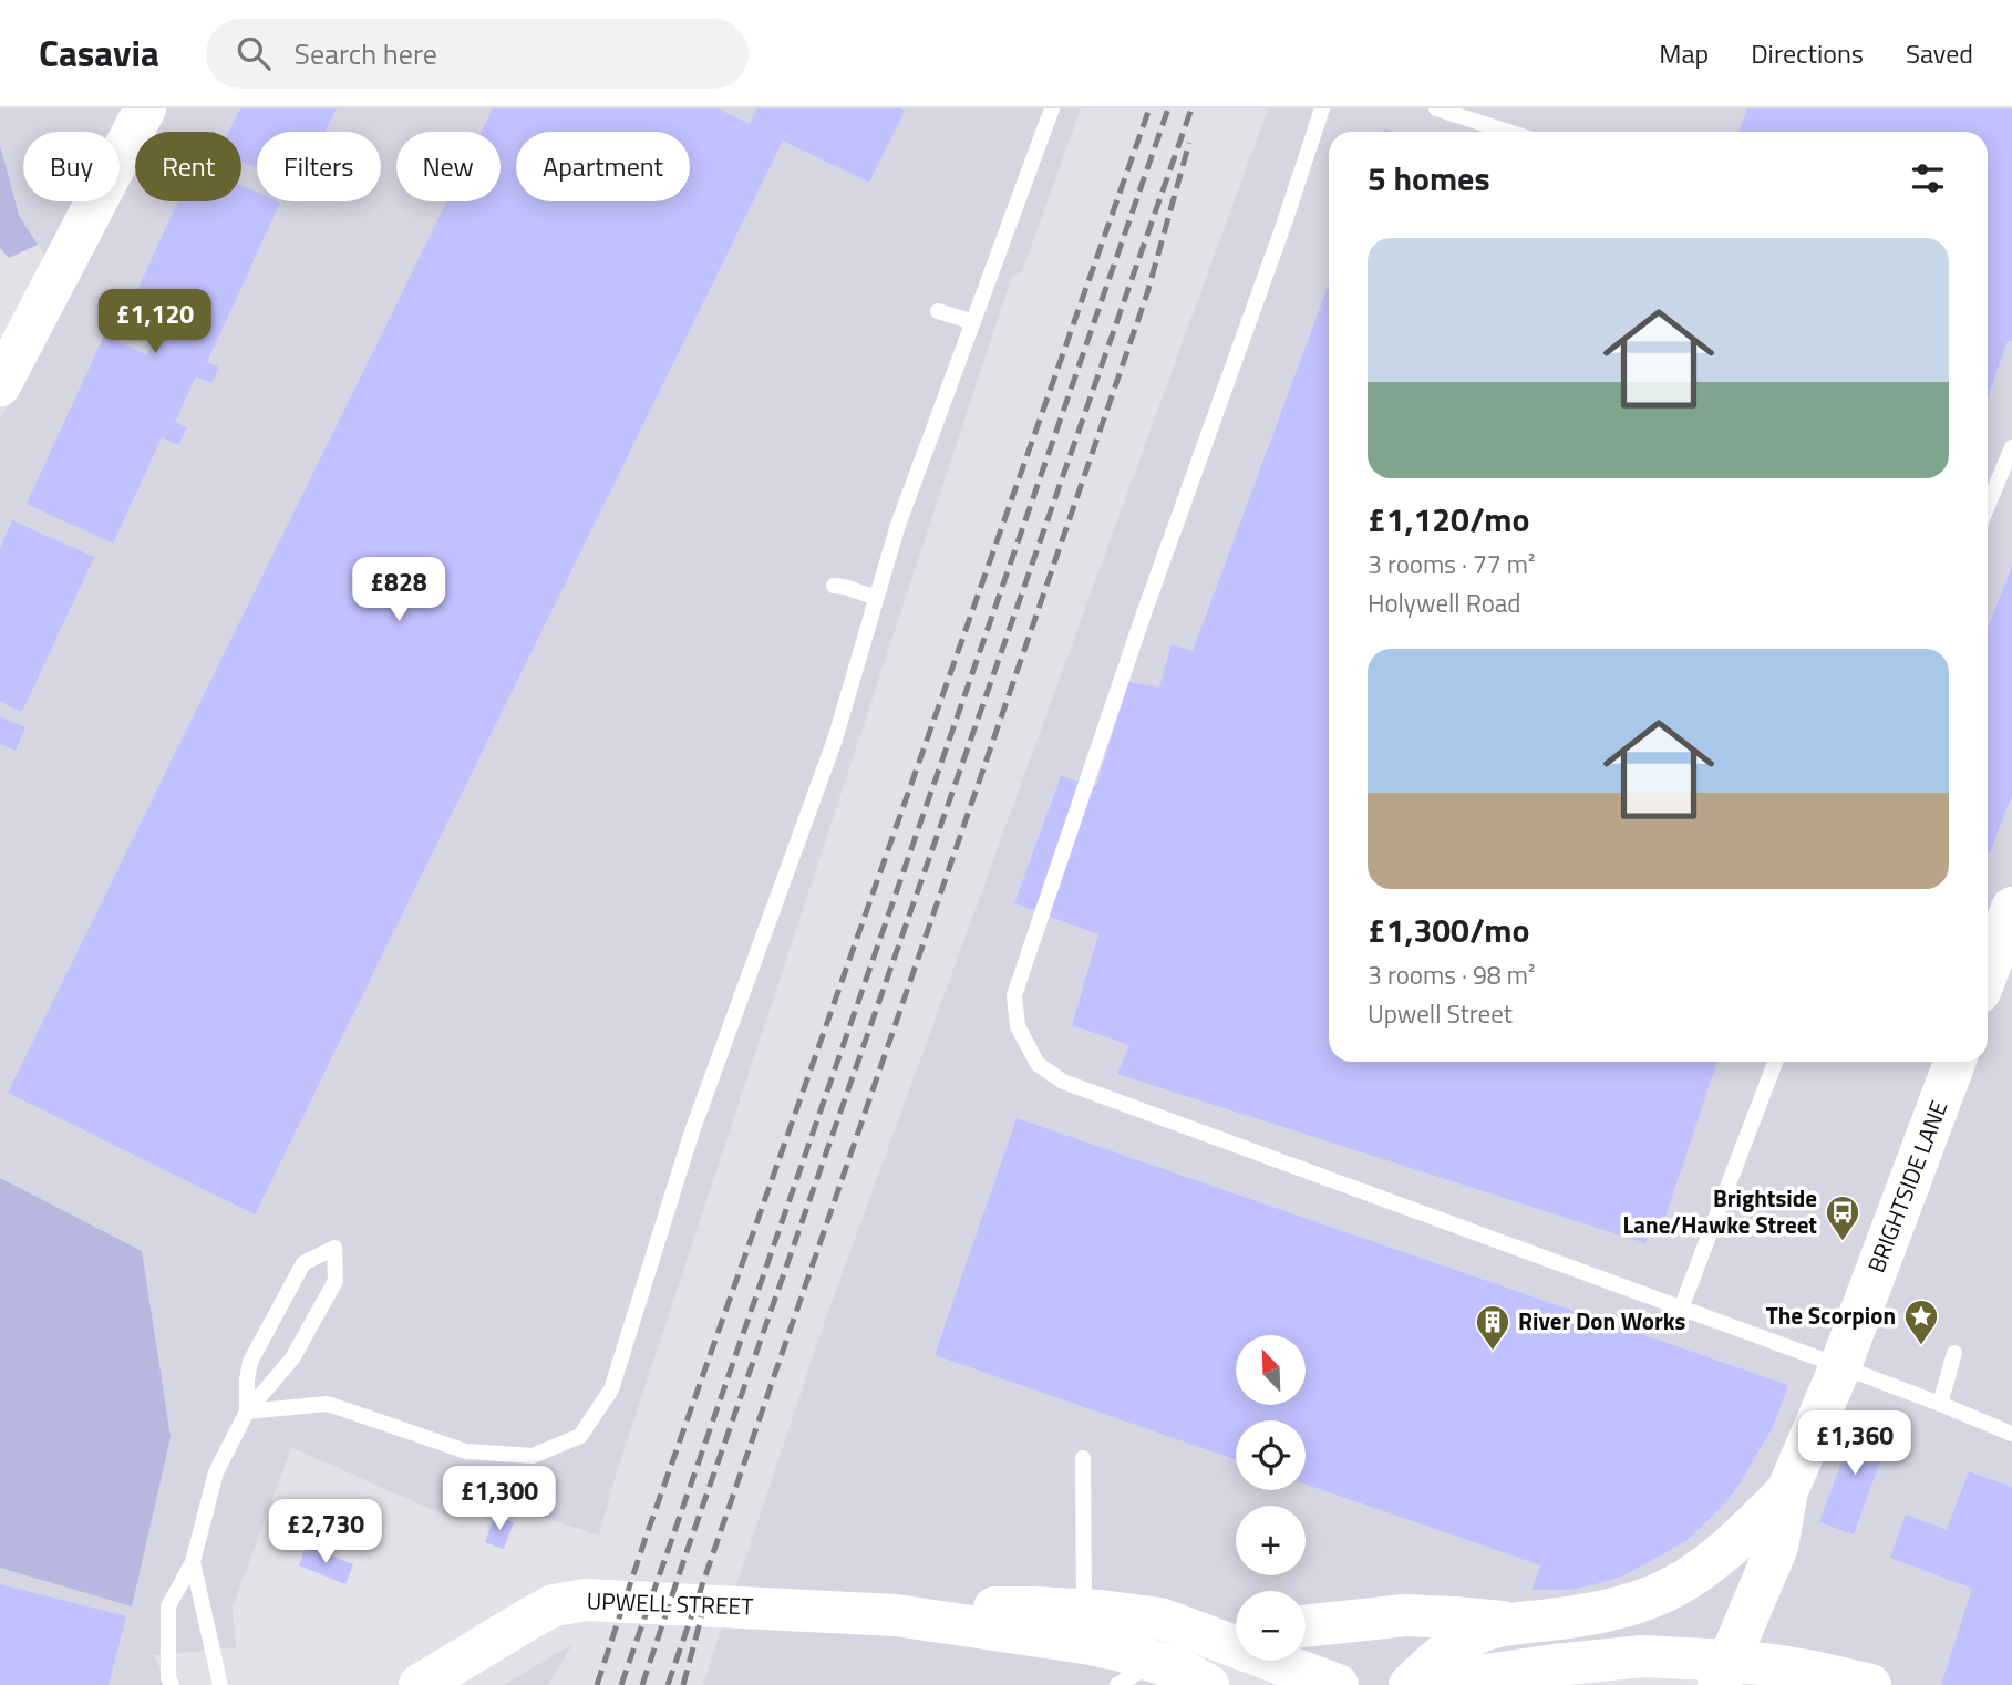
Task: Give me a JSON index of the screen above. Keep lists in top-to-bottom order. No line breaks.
{"streets":{"main road":["BRIGHTSIDE LANE","UPWELL STREET"]},"places":{"bus stop":["Brightside Lane/Hawke Street"],"place":["The Scorpion"],"building":["River Don Works"]},"north":"top left","page":{"header":"Casavia","search":"Search here","nav":["Map","Directions","Saved"],"chip":["Buy","Rent","Filters","New","Apartment"],"heading":"5 homes","list":[{"name":"£1,120/mo","note":"3 rooms · 77 m² · Holywell Road"},{"name":"£1,300/mo","note":"3 rooms · 98 m² · Upwell Street"}],"price":["£1,120","£828","£1,360","£1,300","£2,730"],"map_buttons":["+","−"]}}
